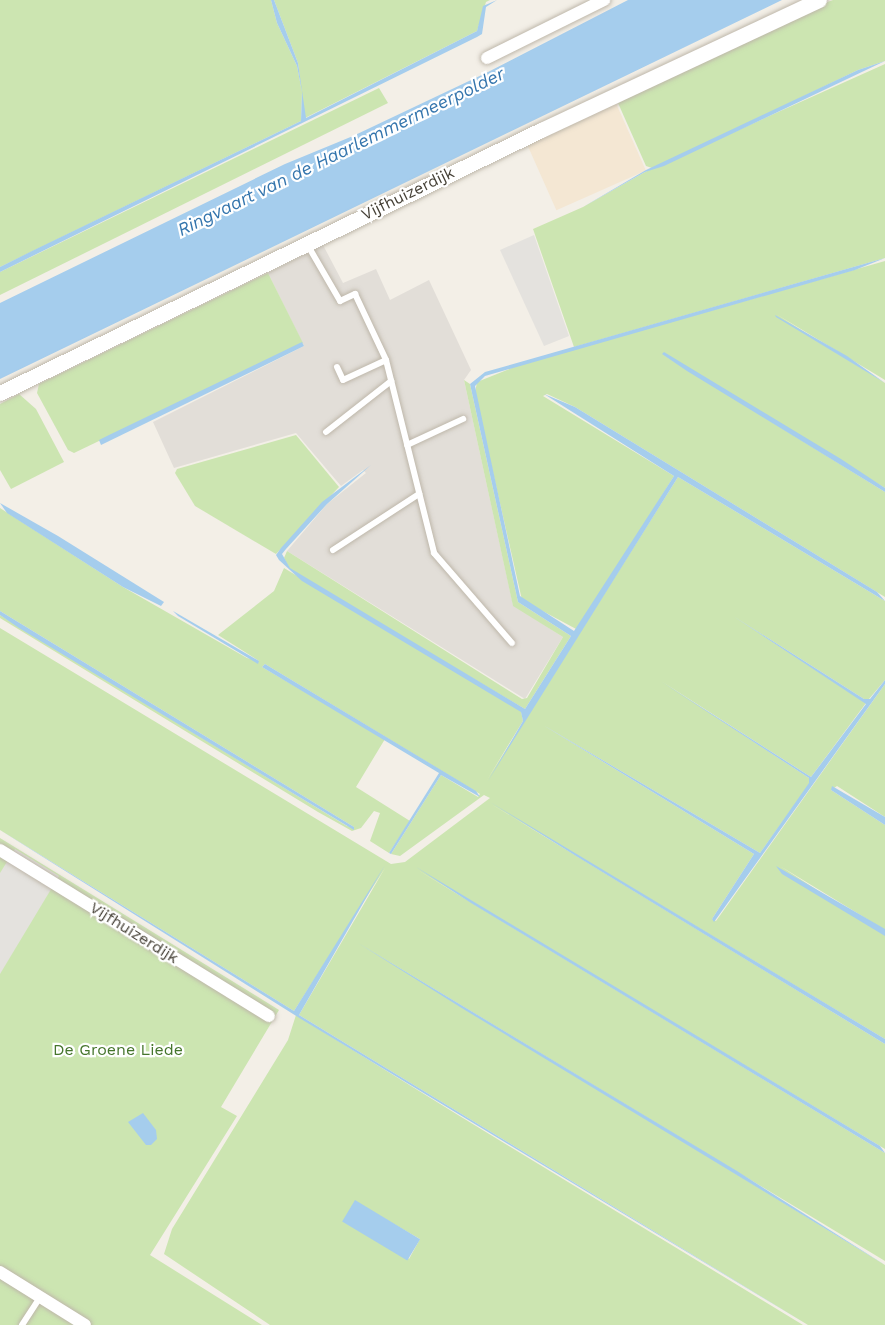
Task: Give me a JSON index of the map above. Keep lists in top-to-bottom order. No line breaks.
{"streets":{"street":["Vijfhuizerdijk"]},"water":["Ringvaart van de Haarlemmermeerpolder"],"parks":["De Groene Liede"]}
